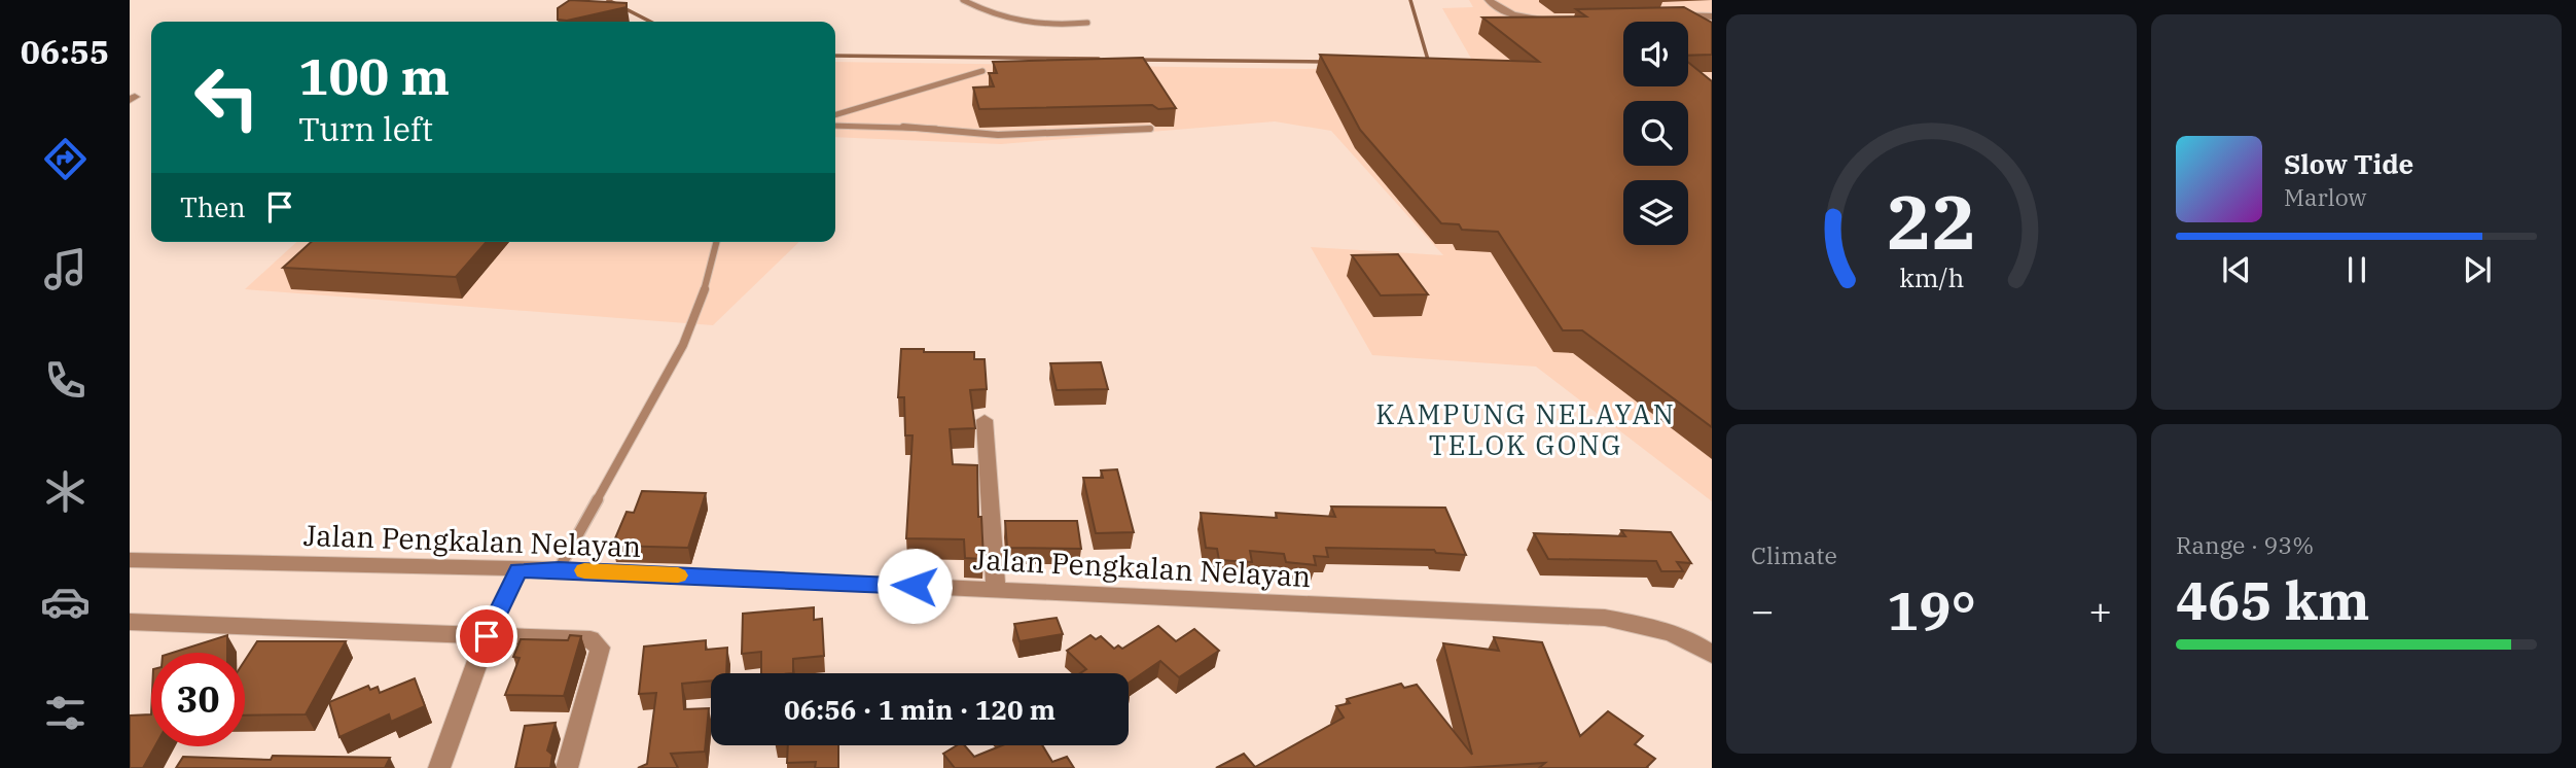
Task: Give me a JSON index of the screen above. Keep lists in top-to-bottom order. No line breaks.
{"streets":{"street":["Jalan Pengkalan Nelayan"]},"districts":["KAMPUNG NELAYAN TELOK GONG"],"page":{"tabs":"06:55","turn":["100 m","Turn left"],"song":["Slow Tide","Marlow"],"then":"Then","tile":["Climate",["Range · 93%","465 km"]],"heat":["−","19°","+"],"limit":"30","trip":"06:56 · 1 min · 120 m","gauge":["22","km/h"]}}
